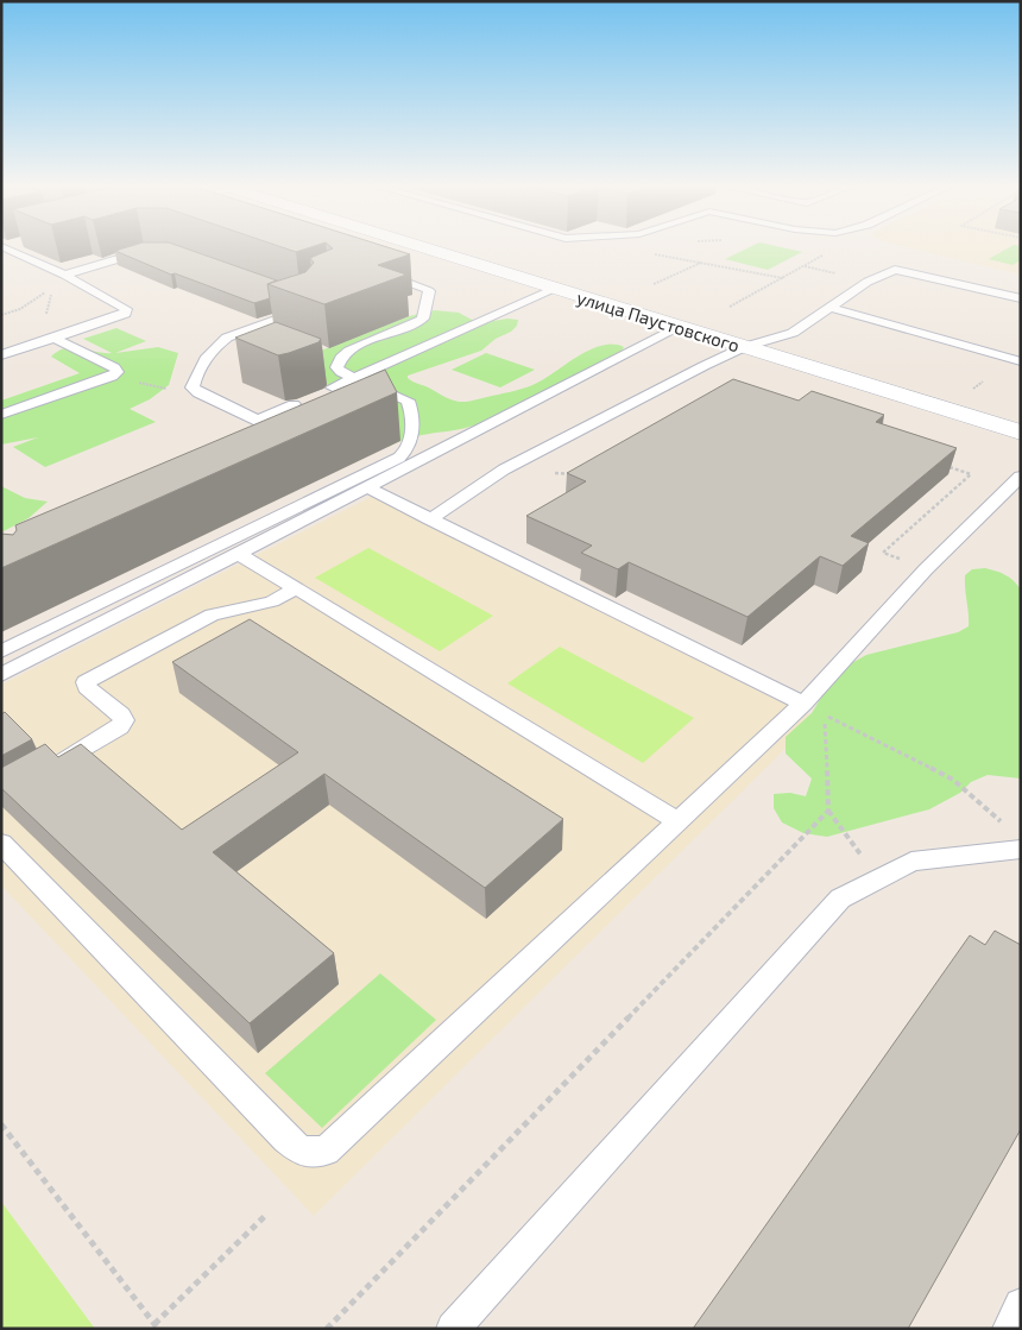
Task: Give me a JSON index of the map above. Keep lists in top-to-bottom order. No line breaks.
{"streets":{"main road":["улица Паустовского"]}}
